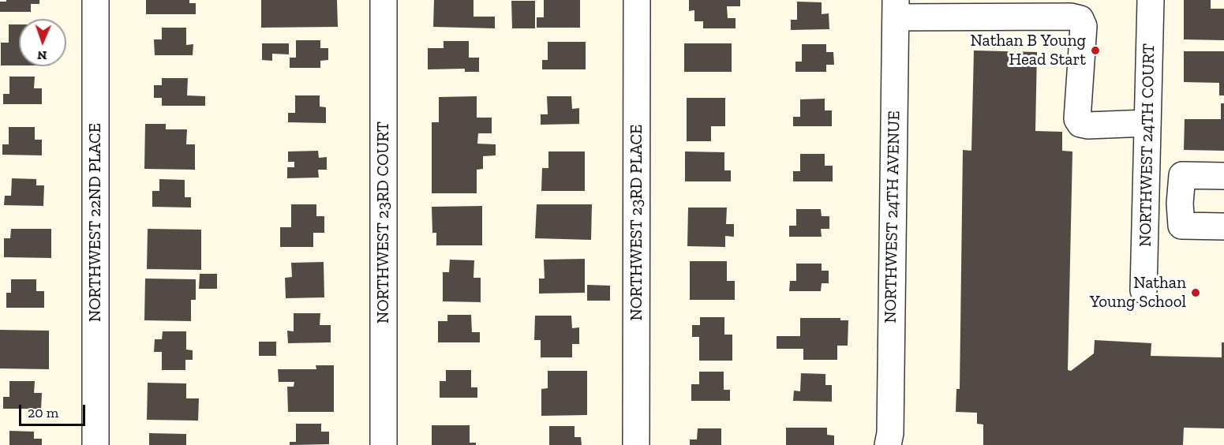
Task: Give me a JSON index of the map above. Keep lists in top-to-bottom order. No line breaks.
{"streets":{"street":["NORTHWEST 24TH COURT","NORTHWEST 24TH AVENUE","NORTHWEST 22ND PLACE","NORTHWEST 23RD COURT","NORTHWEST 23RD PLACE"]},"places":["Nathan B Young Head Start","Nathan Young School"],"scale_bar":"20 m","north":"bottom"}
